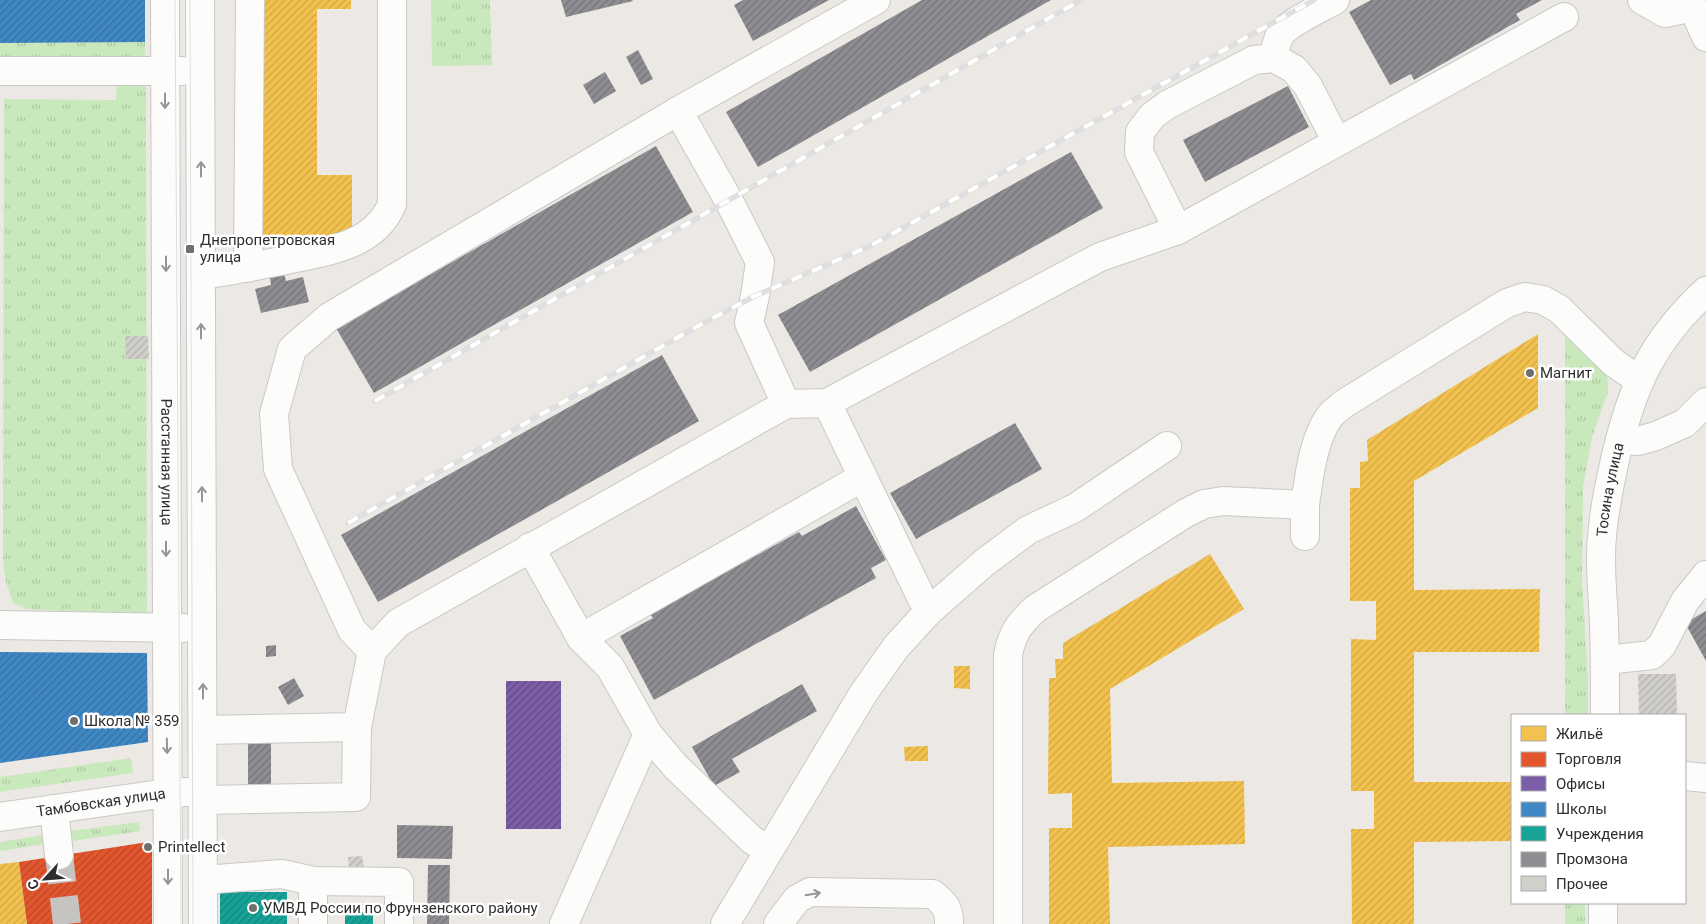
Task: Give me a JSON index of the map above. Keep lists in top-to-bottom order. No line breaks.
{"streets":{"street":["Расстанная улица","Тосина улица","Тамбовская улица"]},"crossings":[["Расстанная улица","Тамбовская улица"]],"places":{"transit":["Днепропетровская улица"],"other":["Магнит","Школа № 359","Printellect","УМВД России по Фрунзенского району"]},"legend":["Жильё","Торговля","Офисы","Школы","Учреждения","Промзона","Прочее"],"north":"bottom left"}
